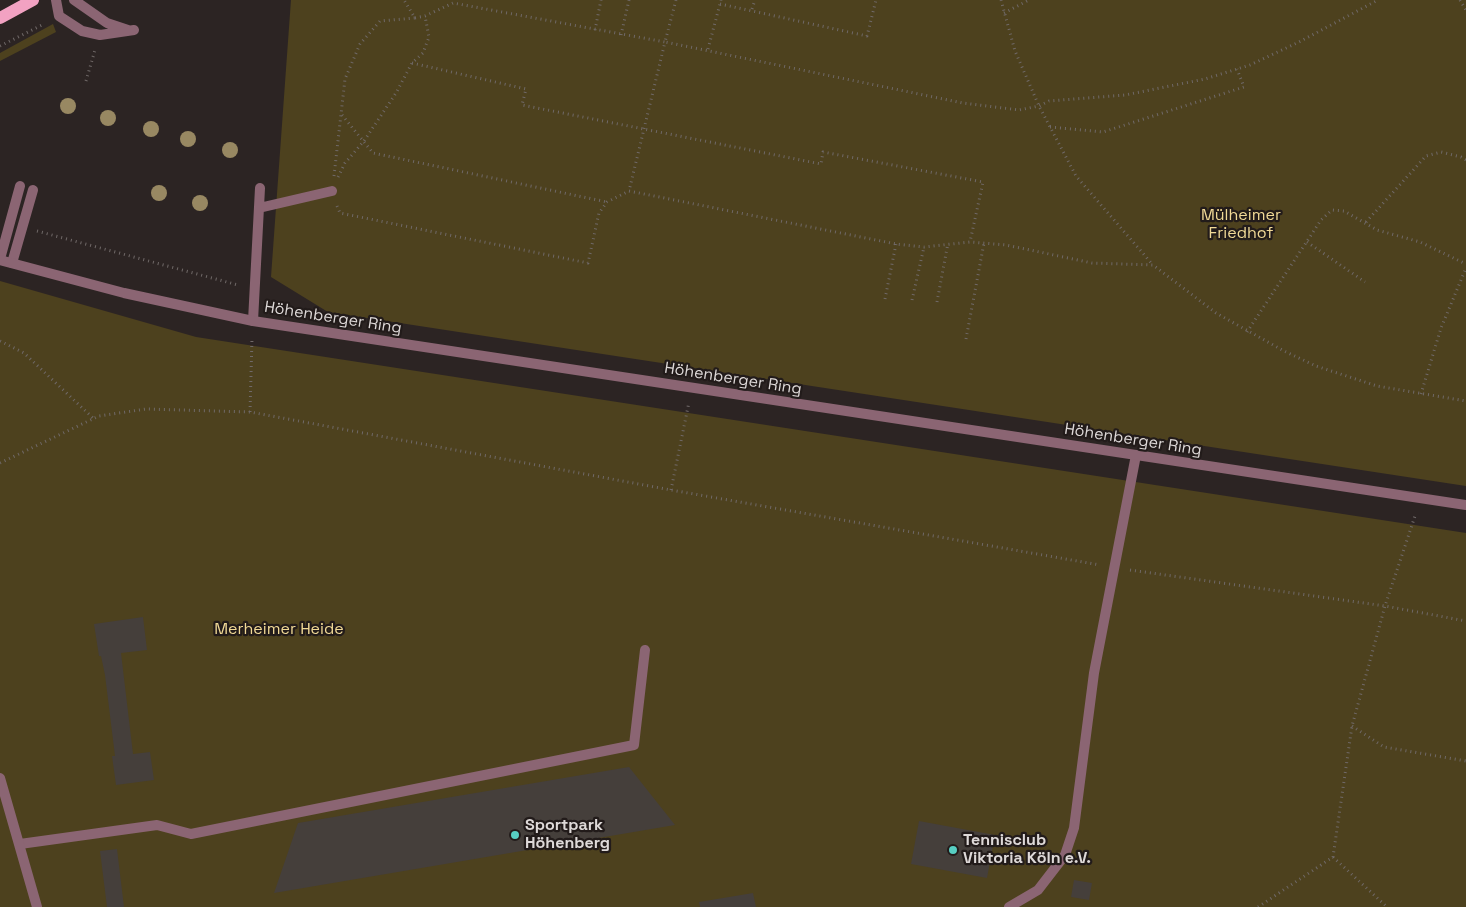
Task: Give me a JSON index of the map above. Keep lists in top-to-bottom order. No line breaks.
{"streets":{"street":["Höhenberger Ring"]},"parks":["Mülheimer Friedhof","Merheimer Heide"],"places":["Sportpark Höhenberg","Tennisclub Viktoria Köln e.V."]}
